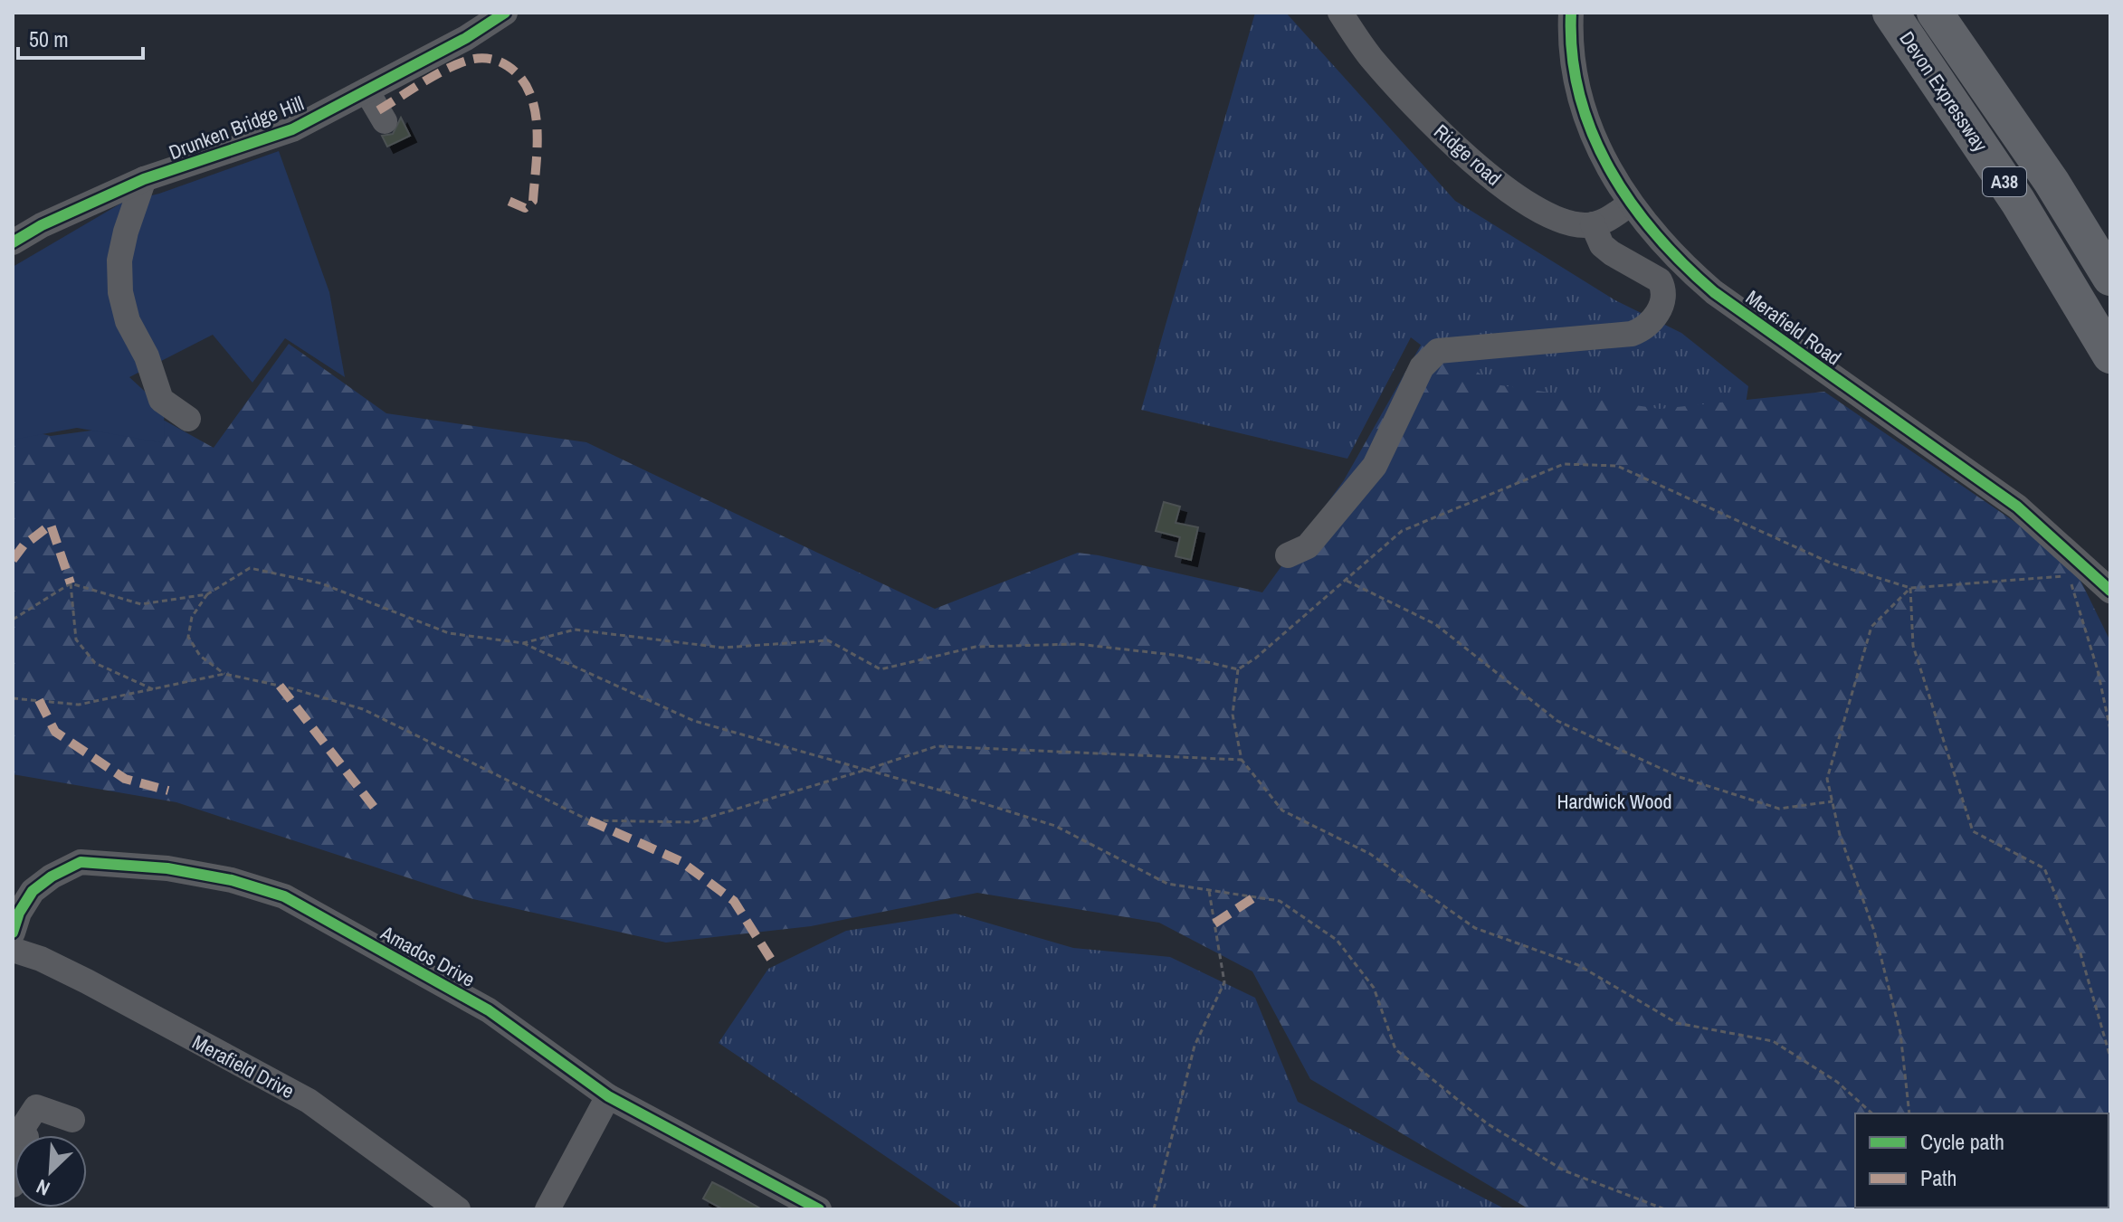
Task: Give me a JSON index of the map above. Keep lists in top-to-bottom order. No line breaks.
{"streets":{"highway":["Devon Expressway","A38"],"street":["Drunken Bridge Hill","Ridge road","Merafield Road","Amados Drive","Merafield Drive"]},"parks":["Hardwick Wood"],"legend":["Cycle path","Path"],"scale_bar":"50 m","north":"bottom left"}
